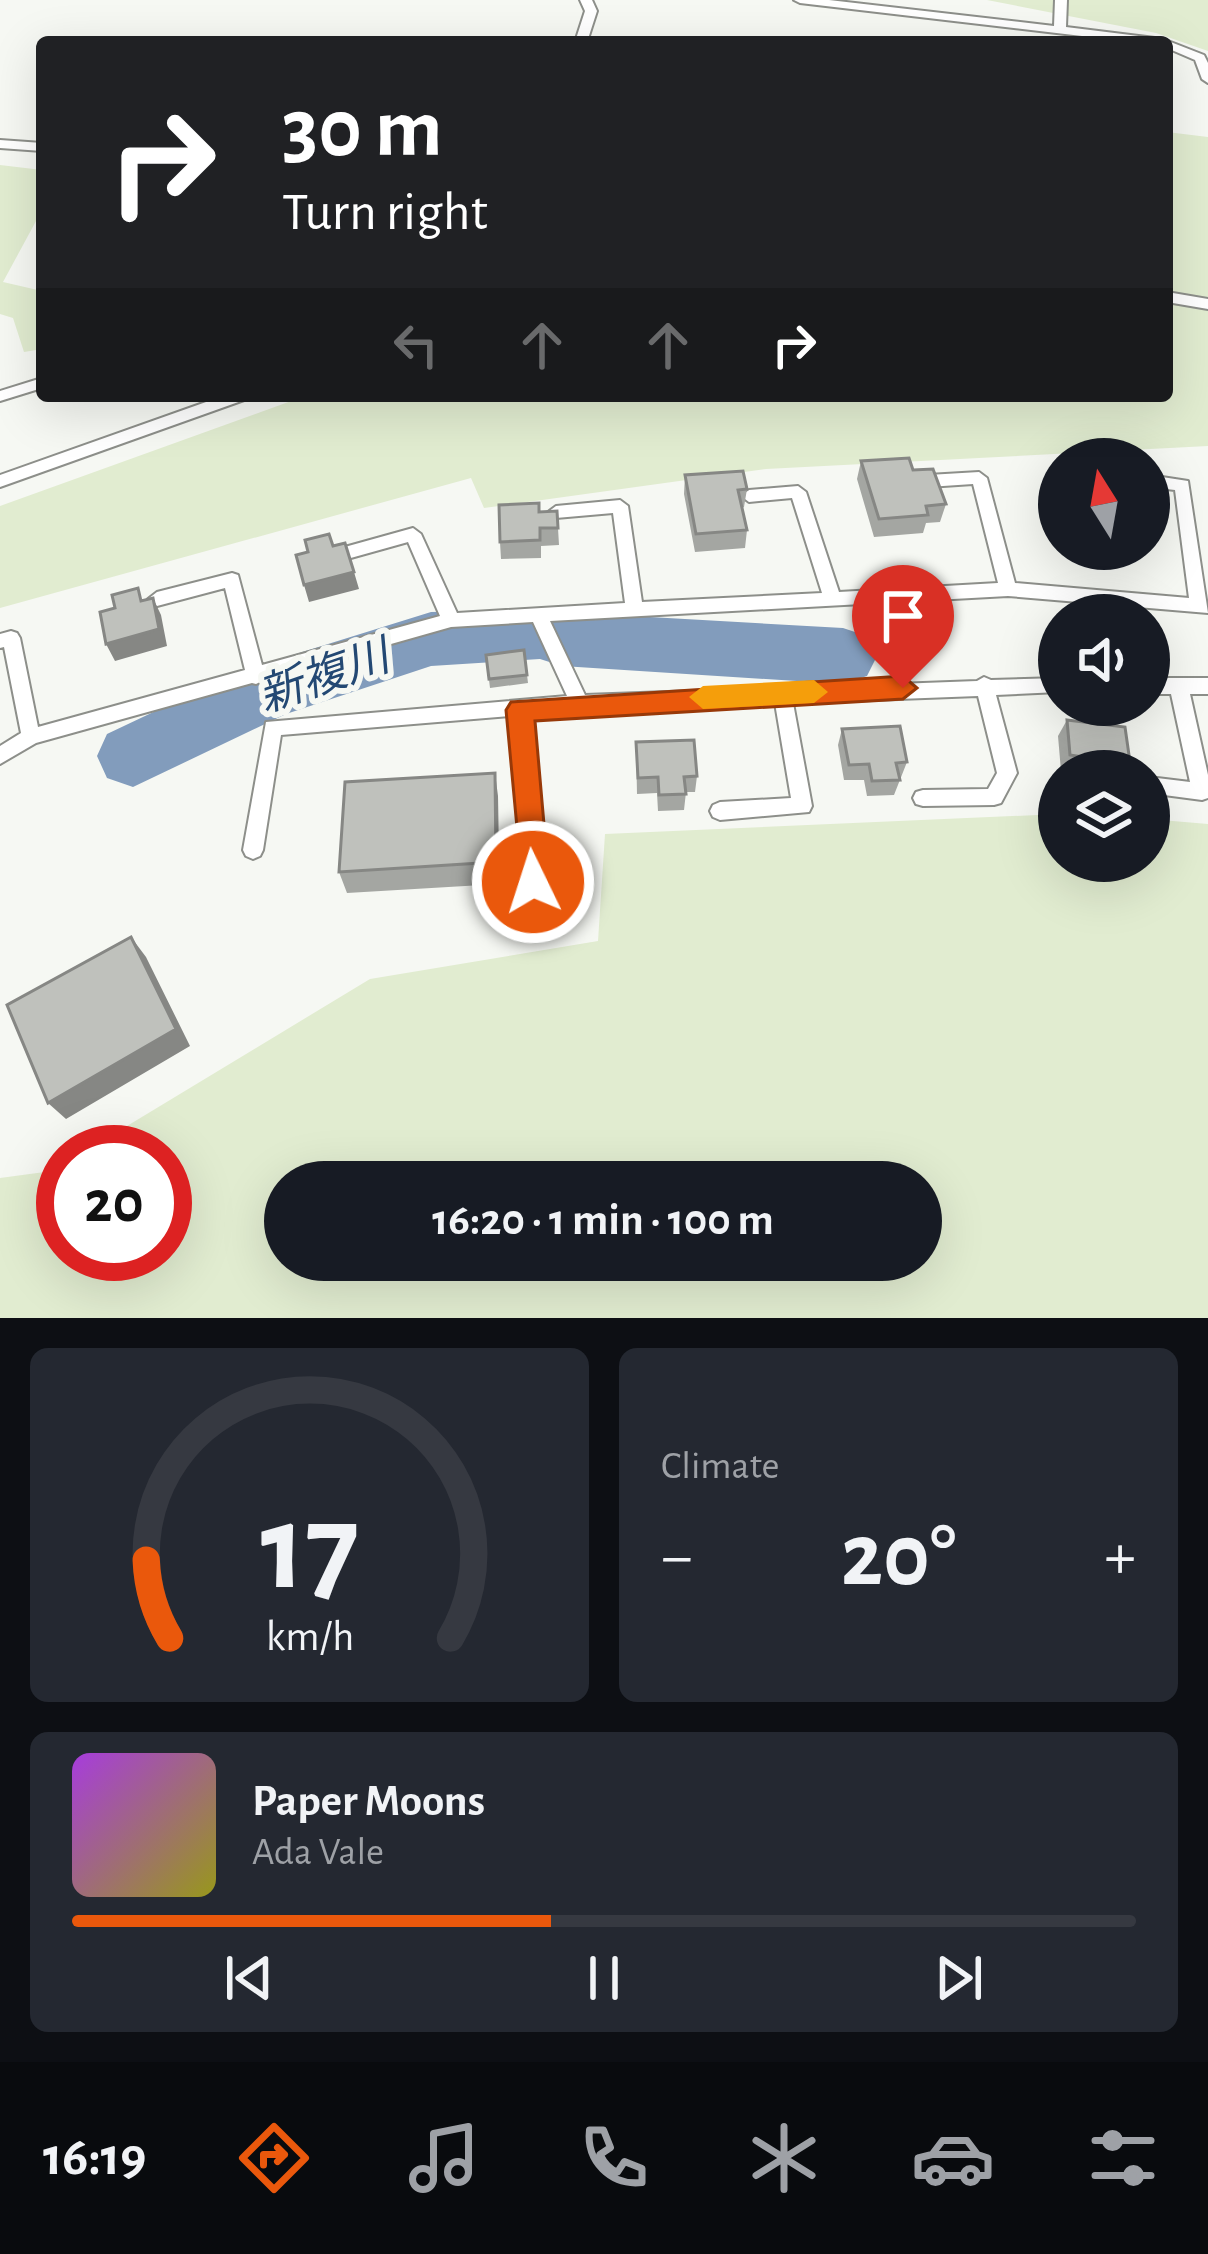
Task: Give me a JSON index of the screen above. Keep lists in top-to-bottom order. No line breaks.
{"water":["新複川"],"north":"top","page":{"turn":["30 m","Turn right"],"limit":"20","trip":"16:20 · 1 min · 100 m","tile":"Climate","heat":["−","20°","+"],"song":["Paper Moons","Ada Vale"],"tabs":"16:19","gauge":["17","km/h"]}}
